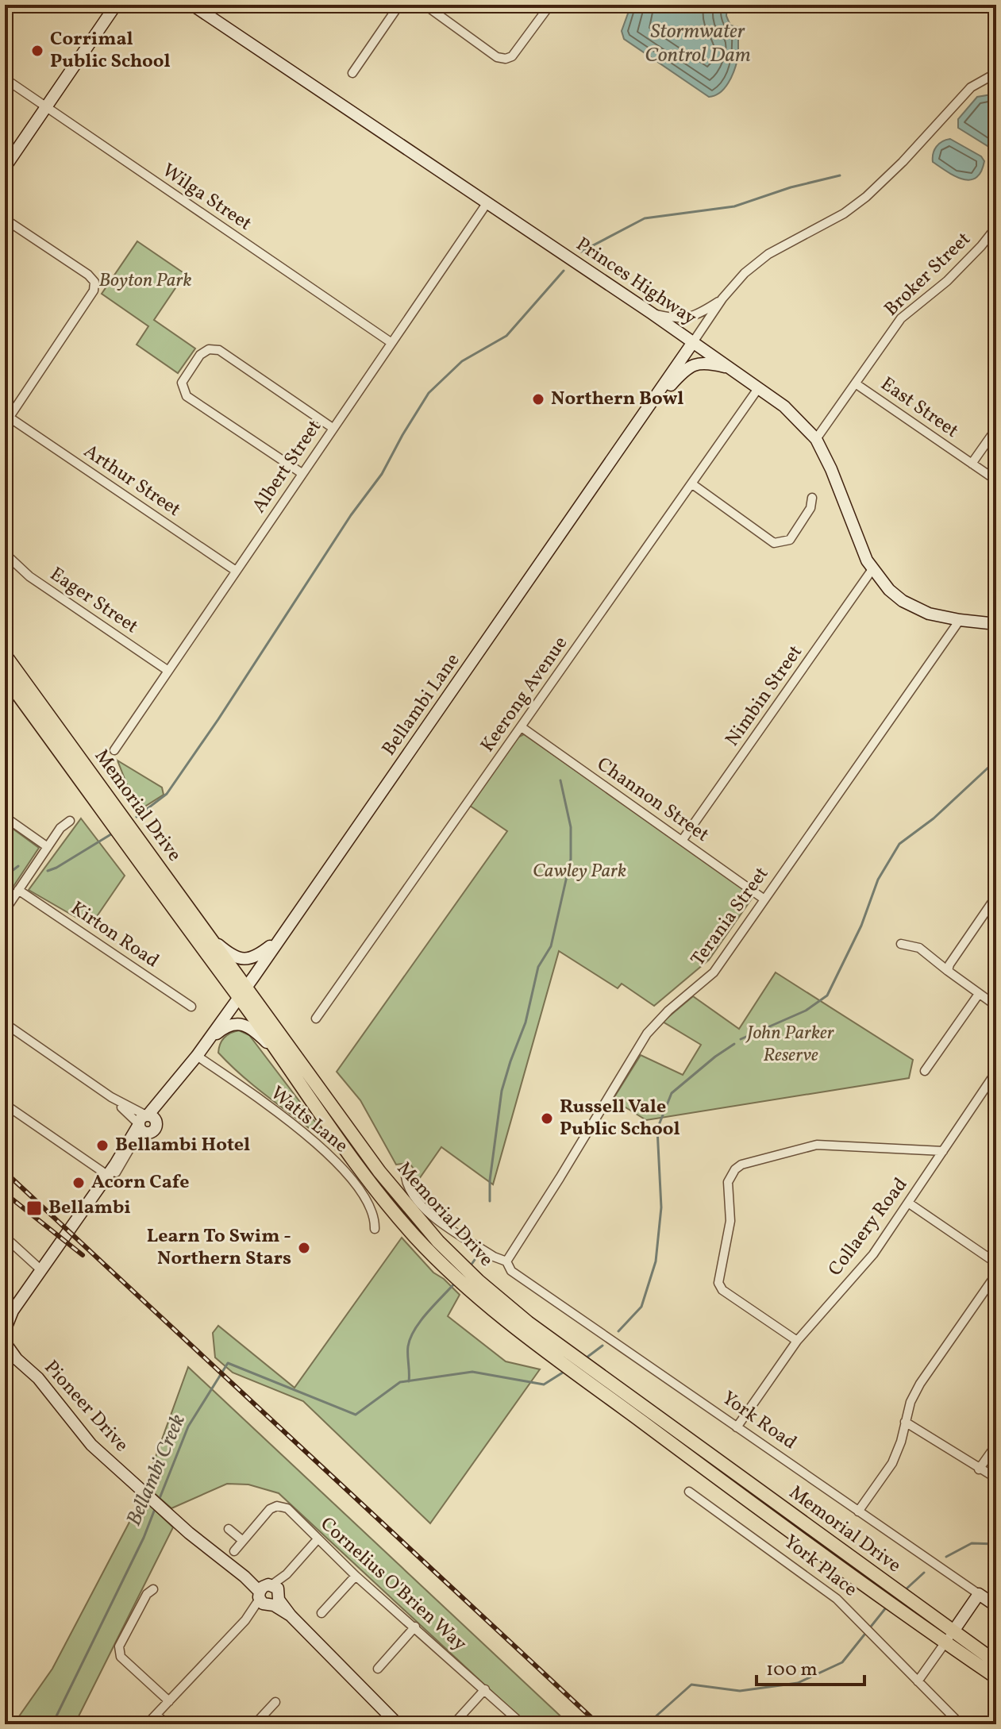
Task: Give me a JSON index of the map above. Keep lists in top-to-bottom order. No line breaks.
{"streets":{"main road":["Princes Highway","Bellambi Lane","Memorial Drive","Pioneer Drive","York Road"],"street":["Wilga Street","Broker Street","East Street","Albert Street","Arthur Street","Eager Street","Keerong Avenue","Nimbin Street","Channon Street","Terania Street","Kirton Road","Watts Lane","Collaery Road","York Place","Cornelius O'Brien Way"]},"crossings":[["Wilga Street","Albert Street"],["Broker Street","Princes Highway"],["Broker Street","East Street"],["Princes Highway","Albert Street"],["Princes Highway","Keerong Avenue"],["Princes Highway","Nimbin Street"],["Princes Highway","Bellambi Lane"],["Princes Highway","Terania Street"],["Albert Street","Arthur Street"],["Albert Street","Eager Street"],["Keerong Avenue","Channon Street"],["Nimbin Street","Channon Street"],["Bellambi Lane","Memorial Drive"],["Bellambi Lane","Watts Lane"],["Channon Street","Terania Street"],["Terania Street","York Road"],["Collaery Road","York Road"]],"water":["Stormwater Control Dam","Bellambi Creek"],"parks":["Boyton Park","Cawley Park","John Parker Reserve"],"places":{"other":["Corrimal Public School","Northern Bowl","Russell Vale Public School","Bellambi Hotel","Acorn Cafe","Learn To Swim - Northern Stars"],"transit":["Bellambi"]},"scale_bar":"100 m"}
